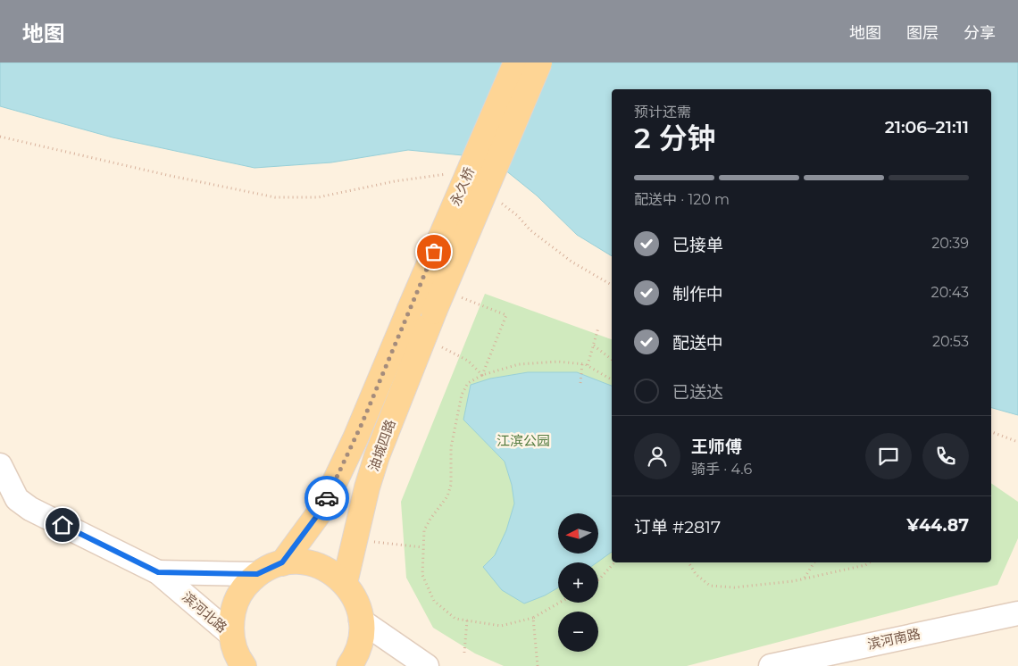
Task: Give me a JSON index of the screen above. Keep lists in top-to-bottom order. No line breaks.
{"streets":{"main road":["永久桥","油城四路"],"street":["滨河北路","滨河南路"]},"crossings":[["永久桥","油城四路"]],"parks":["江滨公园"],"north":"left","page":{"header":"地图","nav":["地图","图层","分享"],"heading":["2 分钟","预计还需","21:06–21:11"],"panel":["王师傅","骑手 · 4.6","订单 #2817","¥44.87"],"bar":"配送中 · 120 m","list":[["已接单","20:39"],["制作中","20:43"],["配送中","20:53"],"已送达"],"map_buttons":["+","−"]}}
